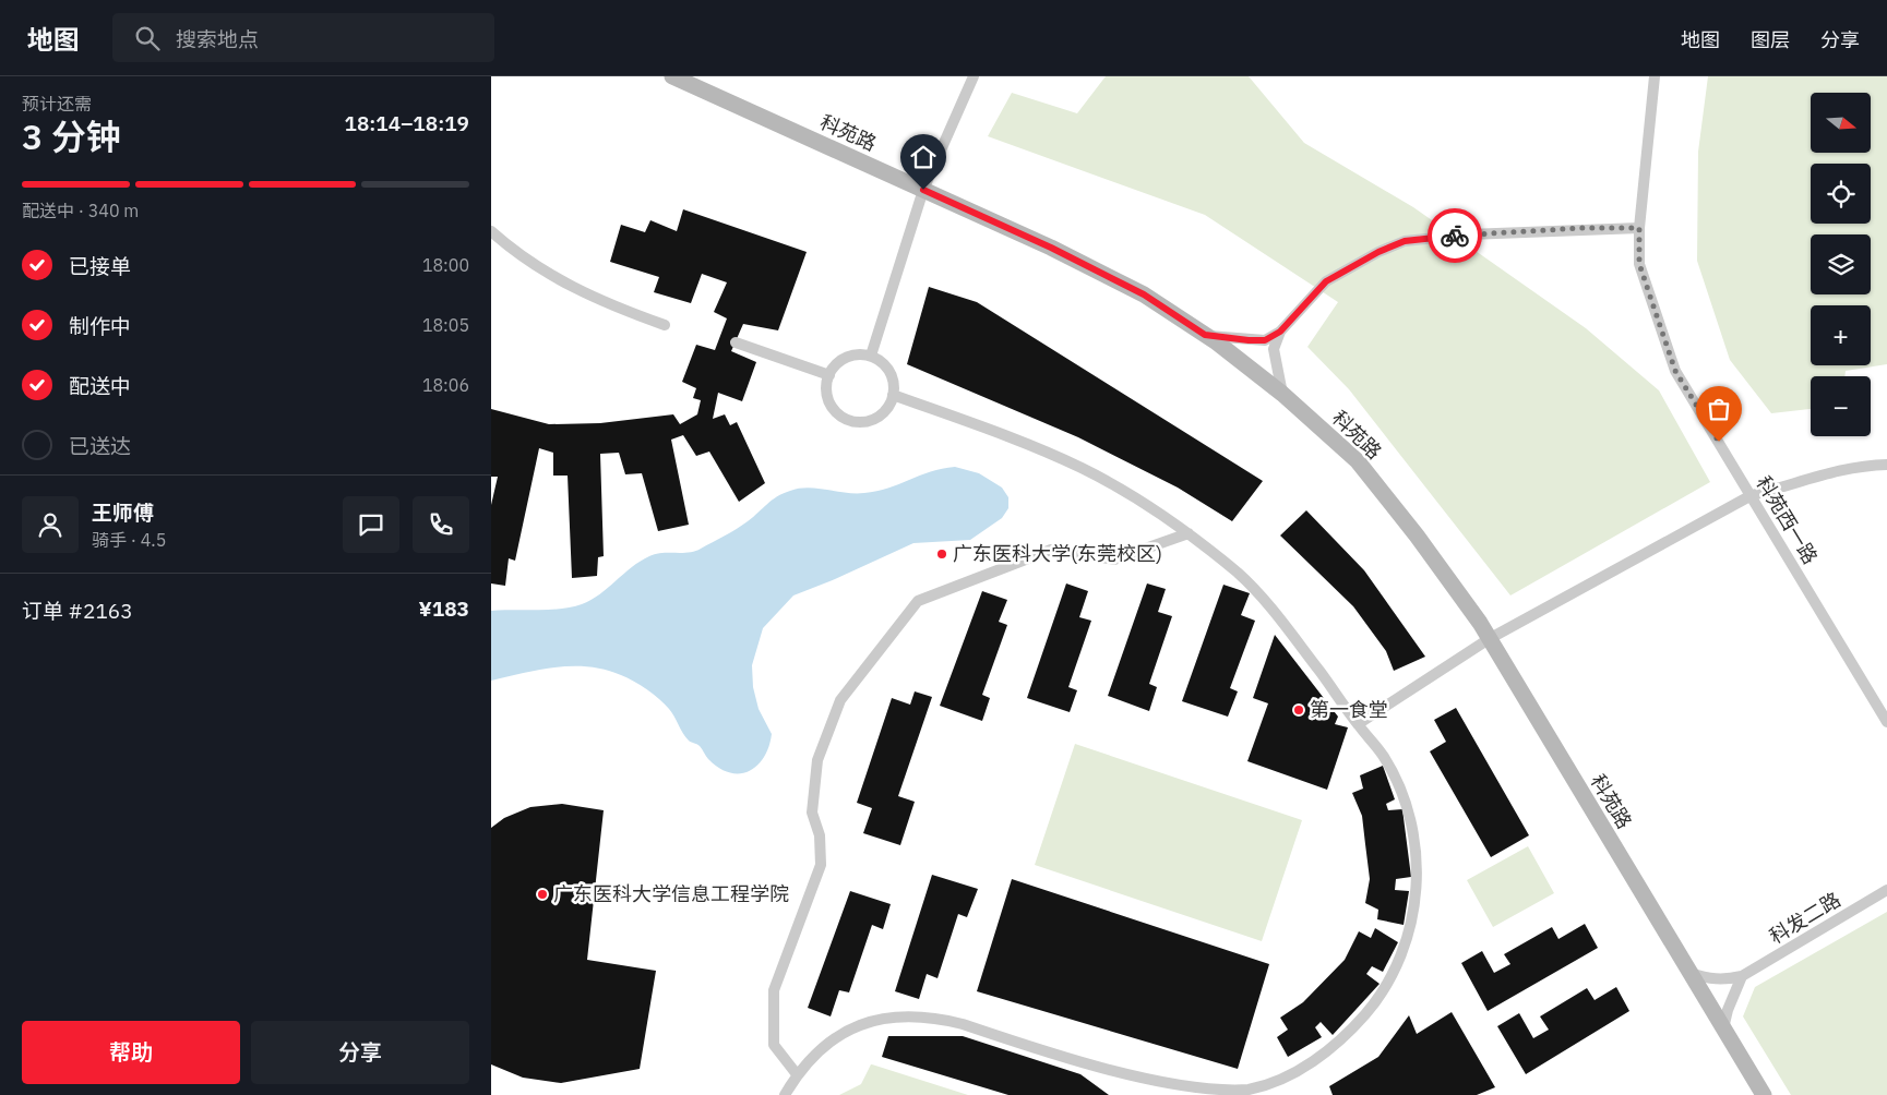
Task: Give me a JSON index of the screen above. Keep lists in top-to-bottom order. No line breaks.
{"streets":{"street":["科苑路","科苑西一路","科发二路"]},"places":["广东医科大学(东莞校区)","第一食堂","广东医科大学信息工程学院"],"north":"right","page":{"header":"地图","search":"搜索地点","nav":["地图","图层","分享"],"heading":["3 分钟","预计还需","18:14–18:19"],"panel":["王师傅","骑手 · 4.5","订单 #2163","¥183"],"map_buttons":["+","−"],"bar":"配送中 · 340 m","list":[["已接单","18:00"],["制作中","18:05"],["配送中","18:06"],"已送达"],"buttons":["帮助","分享"]}}
